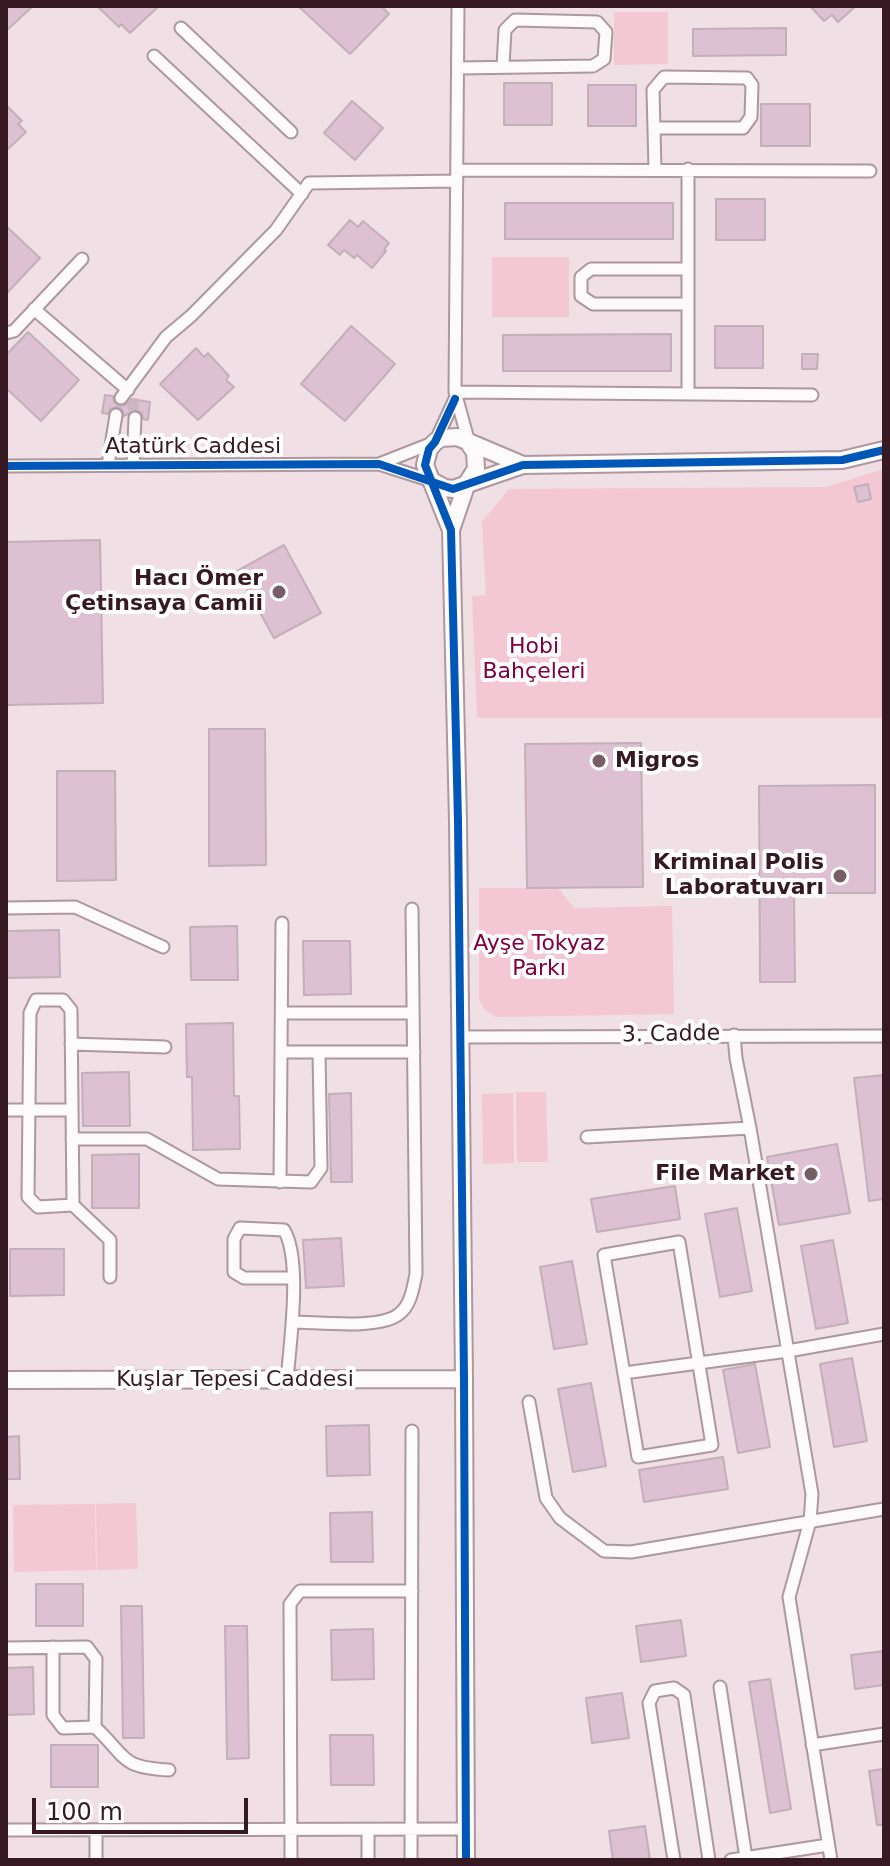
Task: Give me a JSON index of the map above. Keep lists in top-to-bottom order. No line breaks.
{"streets":{"street":["Atatürk Caddesi","3. Cadde","Kuşlar Tepesi Caddesi"]},"parks":["Hobi Bahçeleri","Ayşe Tokyaz Parkı"],"places":["Hacı Ömer Çetinsaya Camii","Migros","Kriminal Polis Laboratuvarı","File Market"],"scale_bar":"100 m"}
